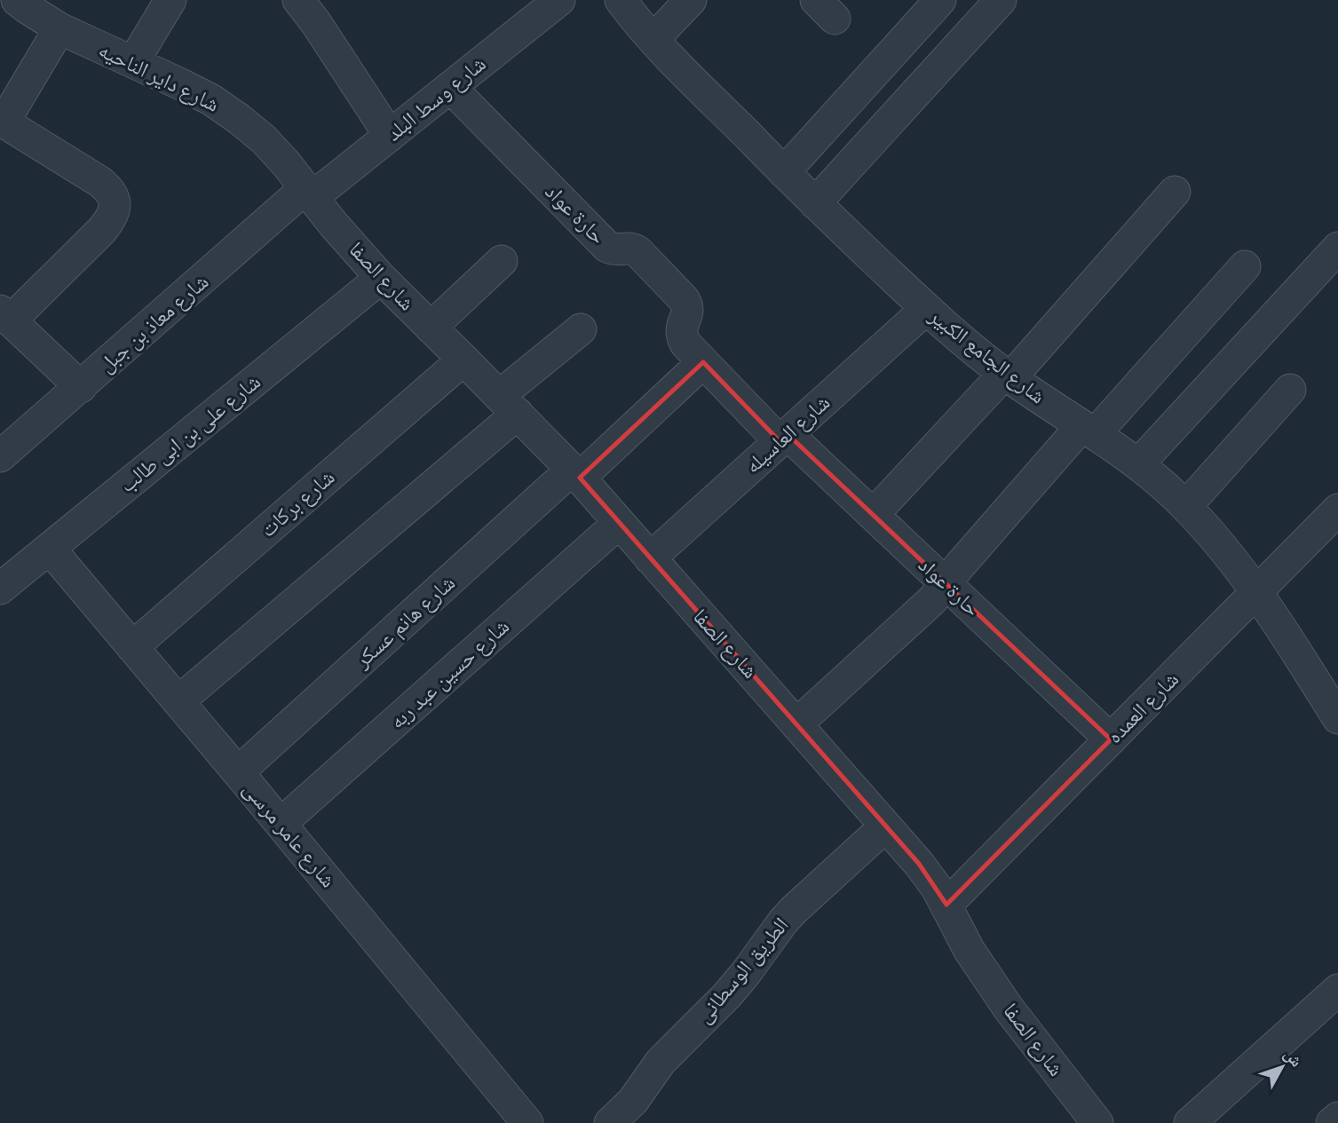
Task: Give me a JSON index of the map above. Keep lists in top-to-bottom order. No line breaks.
{"streets":{"street":["شارع داير الناحيه","شارع وسط البلد","حارة عواد","شارع الصفا","شارع معاذ بن جبل","شارع الجامع الكبير","شارع على بن ابى طالب","شارع العاسيله","شارع بركات","شارع هانم عسكر","شارع حسين عبد ربه","شارع العمده","شارع عامر مرسى","الطريق الوسطانى"]},"crossings":[["شارع داير الناحيه","شارع وسط البلد"],["شارع داير الناحيه","شارع الصفا"],["شارع داير الناحيه","شارع معاذ بن جبل"],["شارع وسط البلد","حارة عواد"],["شارع وسط البلد","شارع الصفا"],["شارع وسط البلد","شارع معاذ بن جبل"],["حارة عواد","شارع العاسيله"],["حارة عواد","شارع هانم عسكر"],["حارة عواد","شارع العمده"],["شارع الصفا","شارع معاذ بن جبل"],["شارع الصفا","شارع على بن ابى طالب"],["شارع الصفا","شارع العاسيله"],["شارع الصفا","شارع بركات"],["شارع الصفا","شارع هانم عسكر"],["شارع الصفا","شارع حسين عبد ربه"],["شارع الصفا","شارع العمده"],["شارع الصفا","الطريق الوسطانى"],["شارع الجامع الكبير","شارع العاسيله"],["شارع الجامع الكبير","شارع العمده"],["شارع على بن ابى طالب","شارع عامر مرسى"],["شارع بركات","شارع عامر مرسى"],["شارع هانم عسكر","شارع عامر مرسى"],["شارع حسين عبد ربه","شارع عامر مرسى"]],"north":"top right"}
